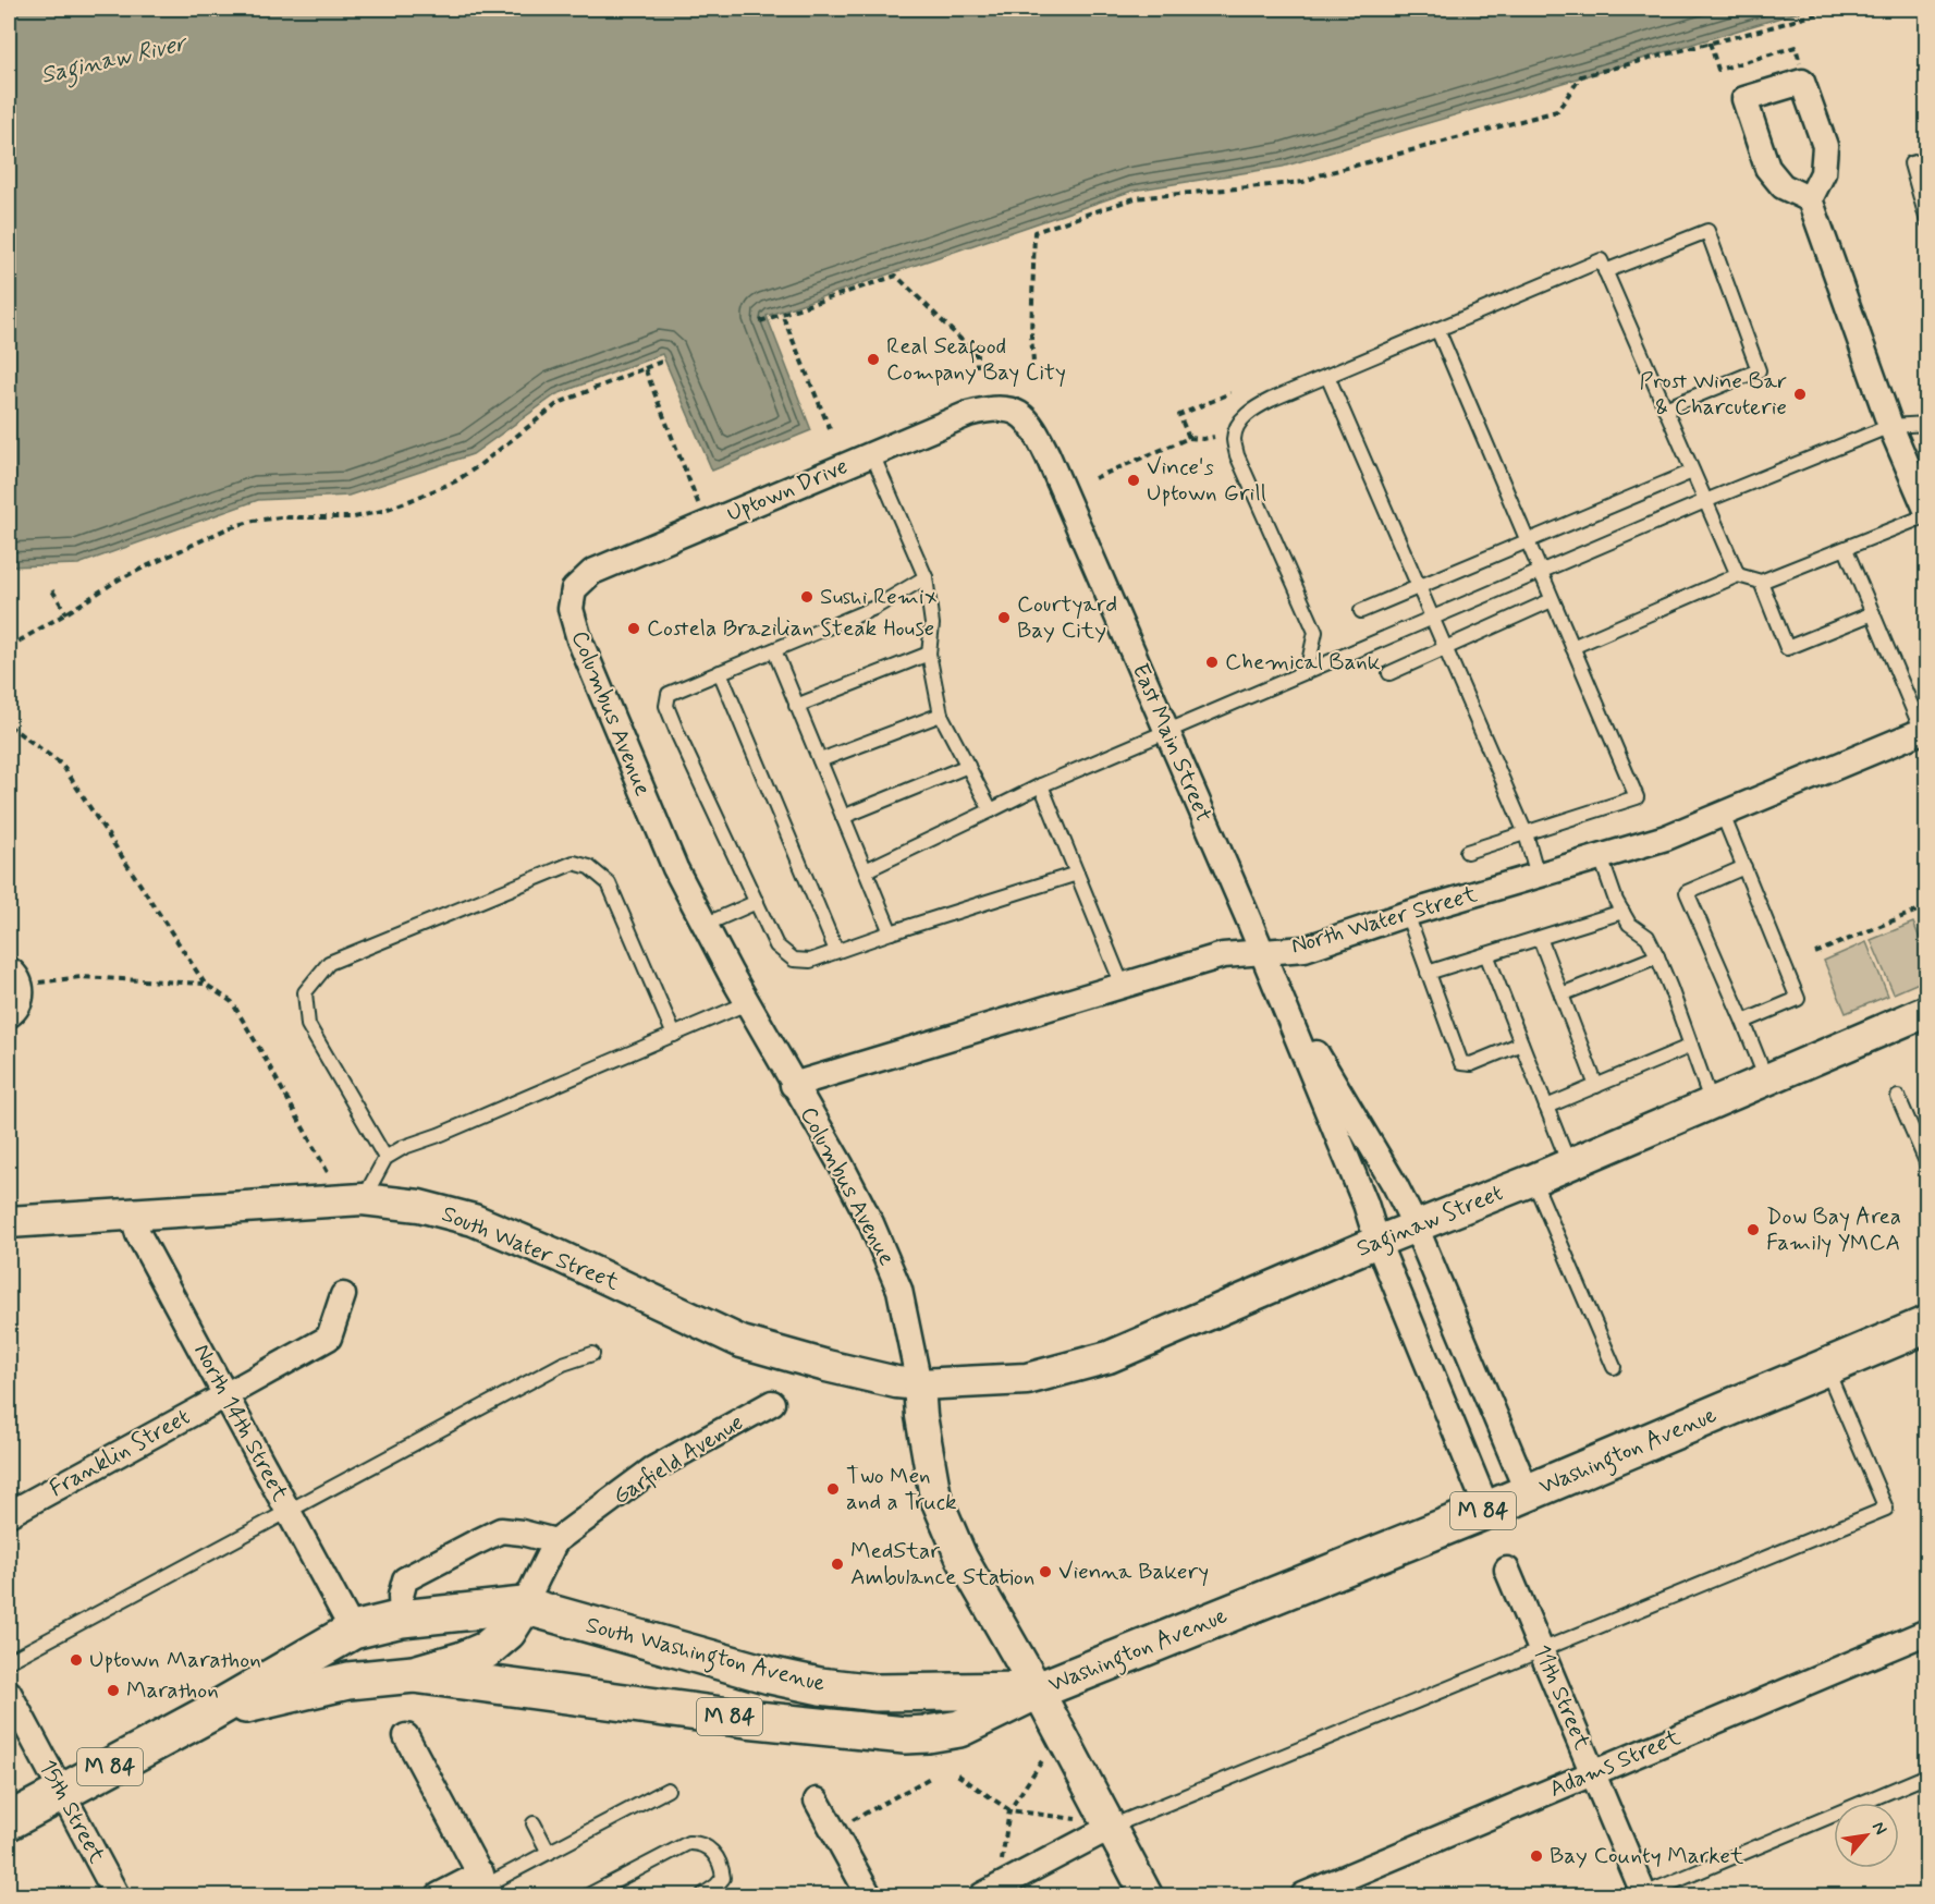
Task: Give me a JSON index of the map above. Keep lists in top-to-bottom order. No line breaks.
{"streets":{"main road":["Washington Avenue","M 84","South Washington Avenue"],"street":["Uptown Drive","Columbus Avenue","East Main Street","North Water Street","Saginaw Street","South Water Street","North 14th Street","Franklin Street","Garfield Avenue","11th Street","Adams Street","15th Street"]},"crossings":[["Uptown Drive","Columbus Avenue"],["Uptown Drive","East Main Street"],["Columbus Avenue","North Water Street"],["Columbus Avenue","Saginaw Street"],["Columbus Avenue","South Water Street"],["Columbus Avenue","Washington Avenue"],["Columbus Avenue","South Washington Avenue"],["East Main Street","North Water Street"],["East Main Street","Saginaw Street"],["East Main Street","Washington Avenue"],["Saginaw Street","South Water Street"],["South Water Street","North 14th Street"],["North 14th Street","Franklin Street"],["North 14th Street","M 84"],["Washington Avenue","South Washington Avenue"],["Garfield Avenue","M 84"],["Garfield Avenue","South Washington Avenue"],["M 84","South Washington Avenue"],["M 84","15th Street"],["11th Street","Adams Street"]],"water":["Saginaw River"],"places":["Real Seafood Company Bay City","Prost Wine Bar & Charcuterie","Vince's Uptown Grill","Sushi Remix","Courtyard Bay City","Costela Brazilian Steak House","Chemical Bank","Dow Bay Area Family YMCA","Two Men and a Truck","MedStar Ambulance Station","Vienna Bakery","Uptown Marathon","Marathon","Bay County Market"],"north":"top right"}
